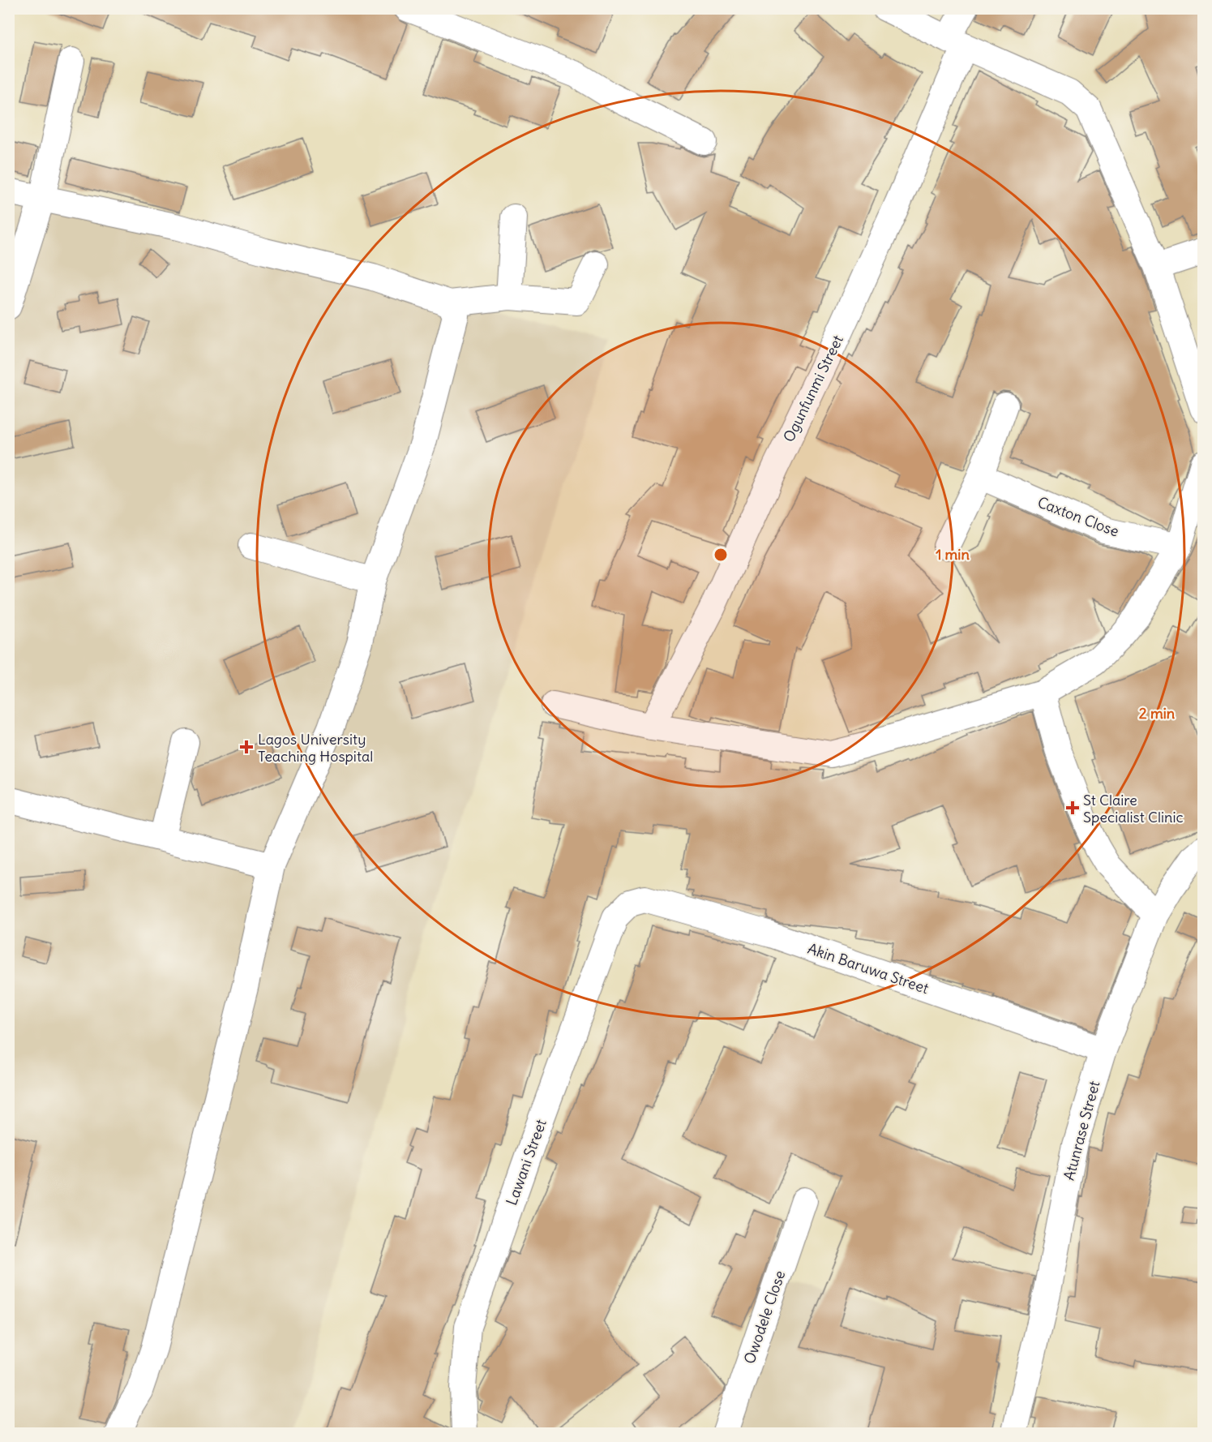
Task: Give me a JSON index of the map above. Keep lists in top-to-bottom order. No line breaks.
{"streets":{"street":["Ogunfunmi Street","Caxton Close","Akin Baruwa Street","Atunrase Street","Lawani Street","Owodele Close"]},"crossings":[["Akin Baruwa Street","Atunrase Street"],["Akin Baruwa Street","Lawani Street"]],"places":{"health":["Lagos University Teaching Hospital","St Claire Specialist Clinic"]},"rings":["1 min","2 min"]}
